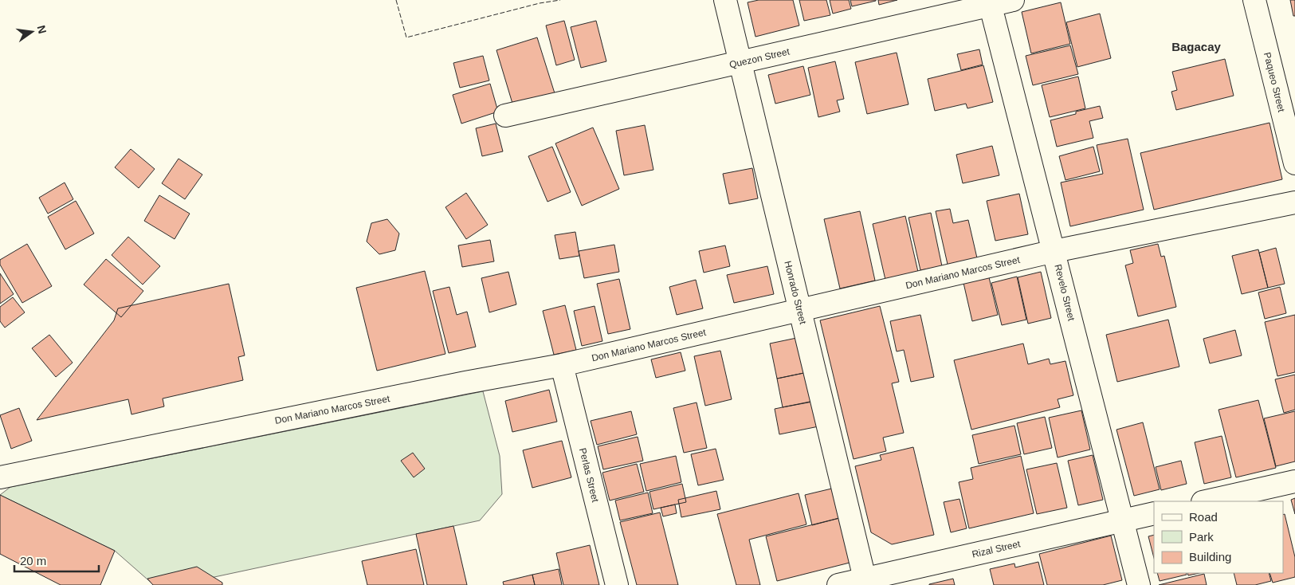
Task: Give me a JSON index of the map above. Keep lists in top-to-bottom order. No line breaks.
{"streets":{"street":["Quezon Street","Paqueo Street","Don Mariano Marcos Street","Honrado Street","Revelo Street","Perlas Street","Rizal Street"]},"crossings":[["Quezon Street","Honrado Street"],["Quezon Street","Revelo Street"],["Don Mariano Marcos Street","Honrado Street"],["Don Mariano Marcos Street","Revelo Street"],["Don Mariano Marcos Street","Perlas Street"],["Honrado Street","Rizal Street"],["Revelo Street","Rizal Street"]],"districts":["Bagacay"],"legend":["Road","Park","Building"],"scale_bar":"20 m","north":"right"}
